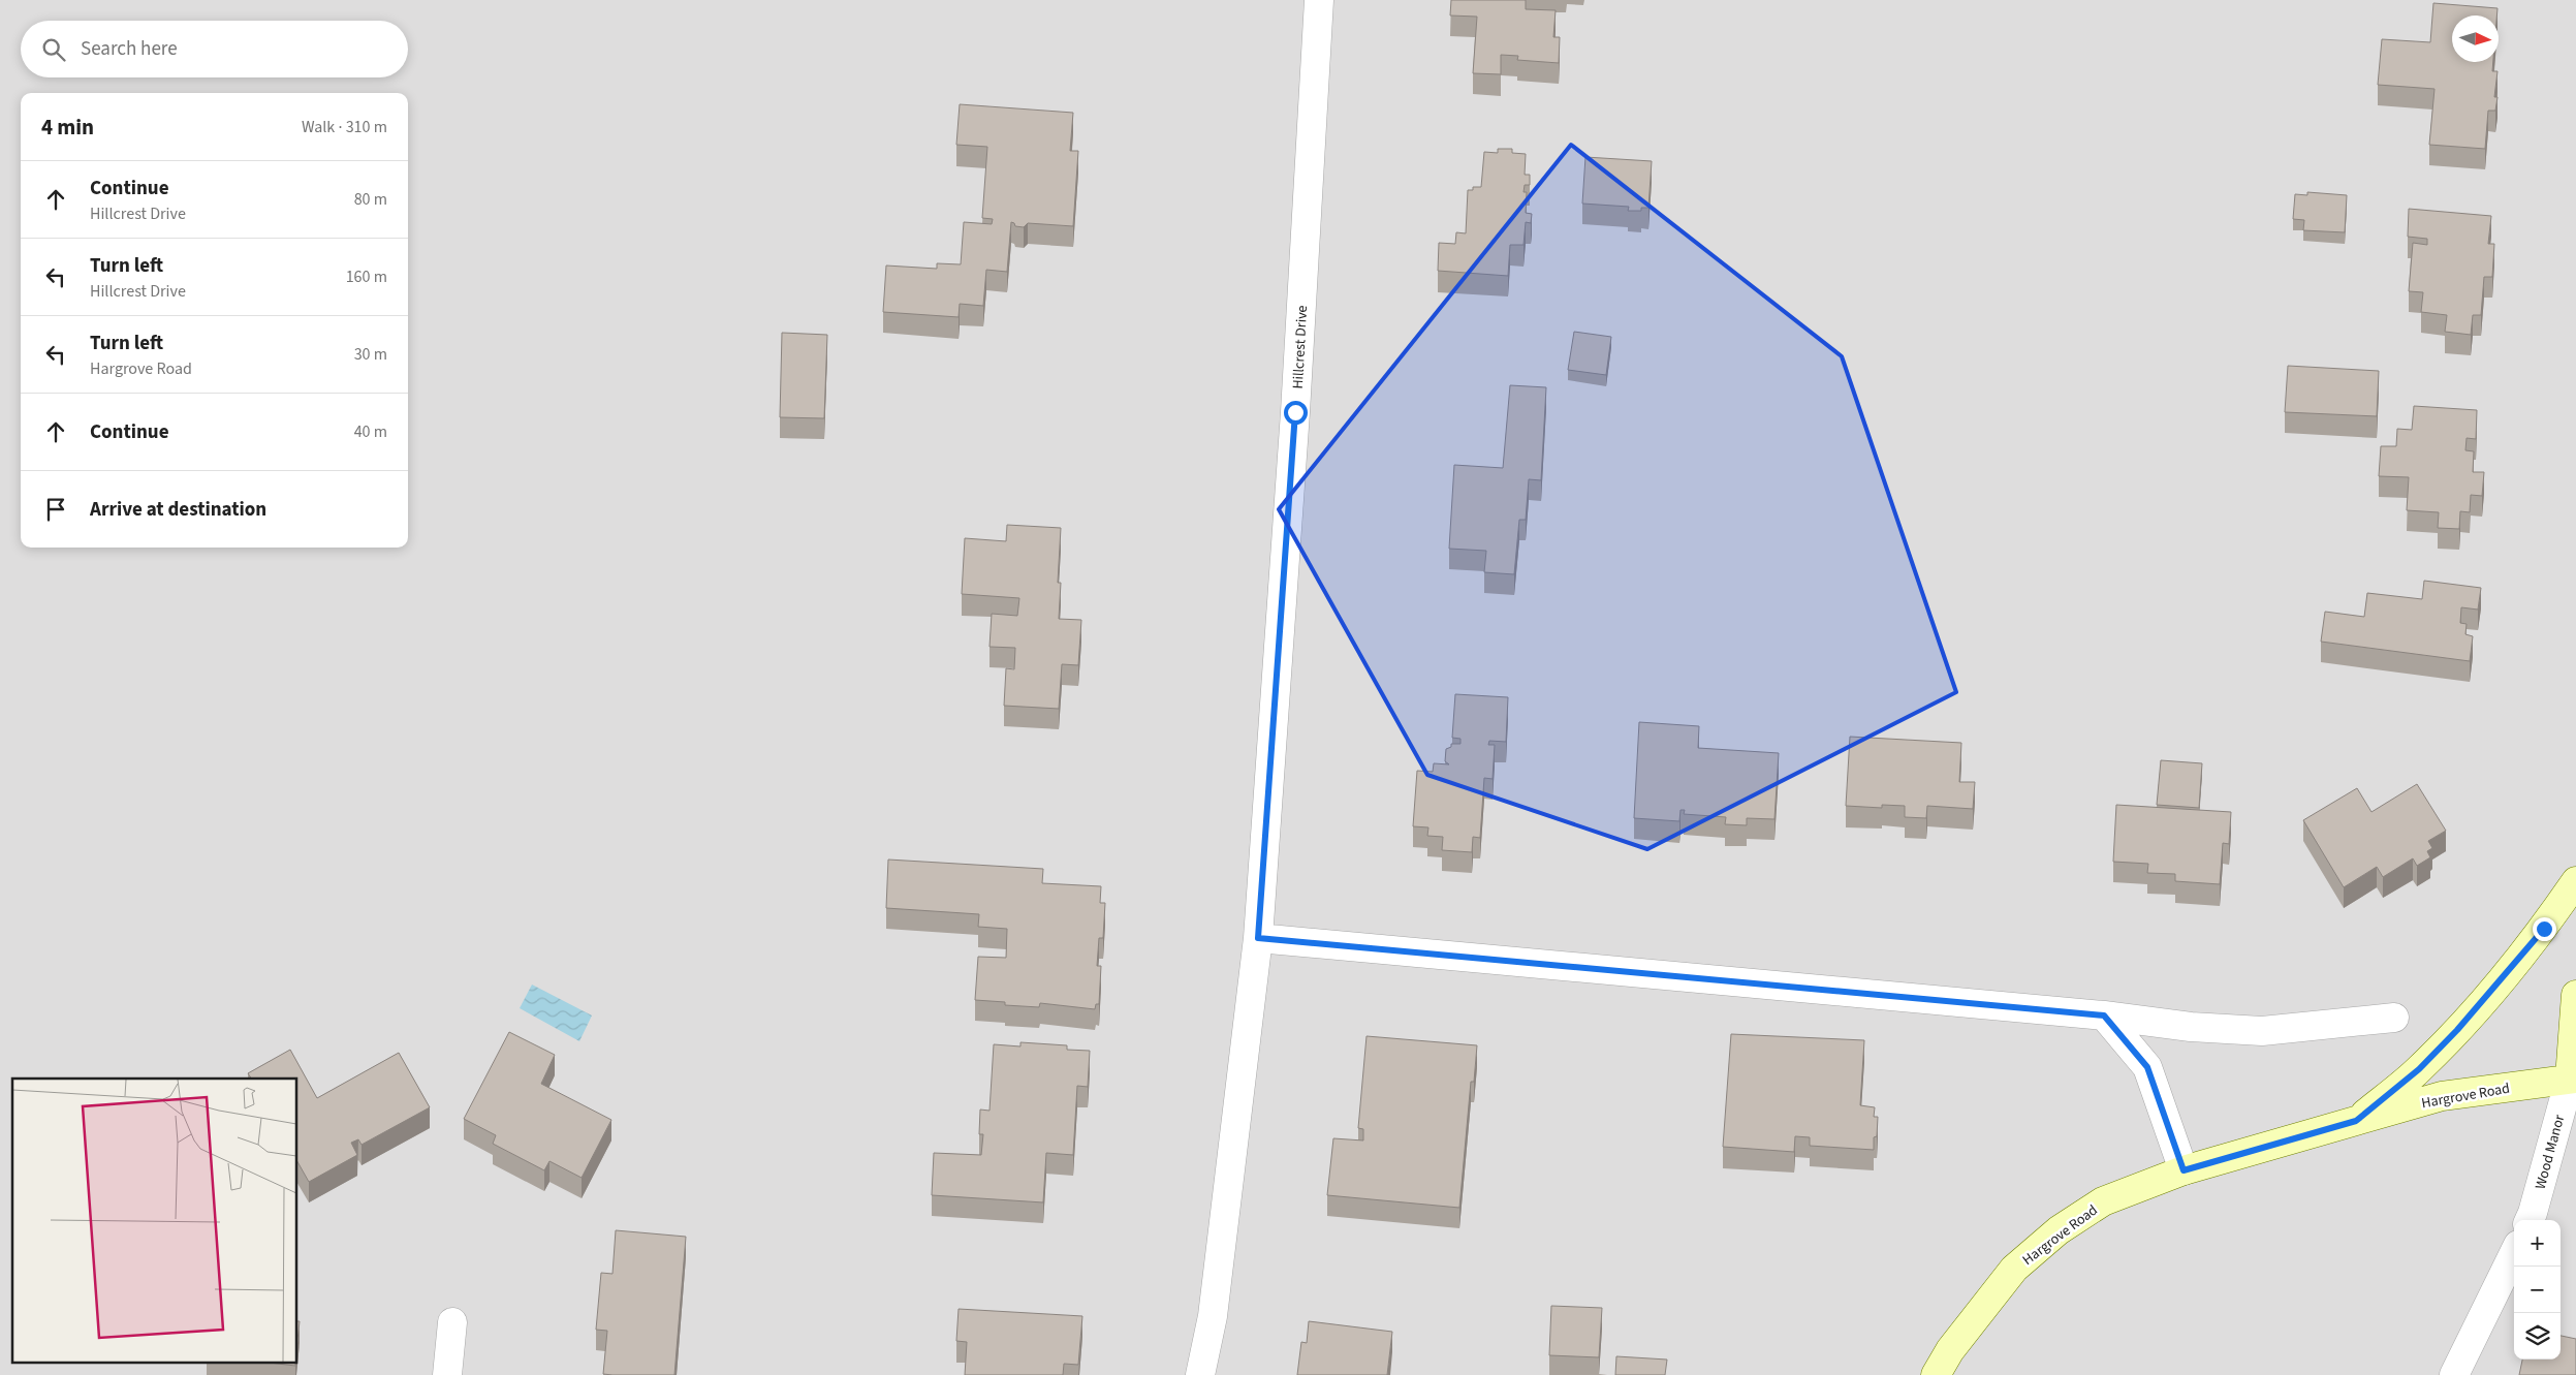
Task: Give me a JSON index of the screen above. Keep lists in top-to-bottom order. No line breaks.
{"streets":{"main road":["Hargrove Road"],"street":["Hillcrest Drive","Wood Manor"]},"crossings":[["Hargrove Road","Wood Manor"]],"north":"right","page":{"search":"Search here","heading":["4 min","Walk · 310 m"],"list":[["Continue","Hillcrest Drive","80 m"],["Turn left","Hillcrest Drive","160 m"],["Turn left","Hargrove Road","30 m"],["Continue","40 m"],"Arrive at destination"],"map_buttons":["+","−"]}}
